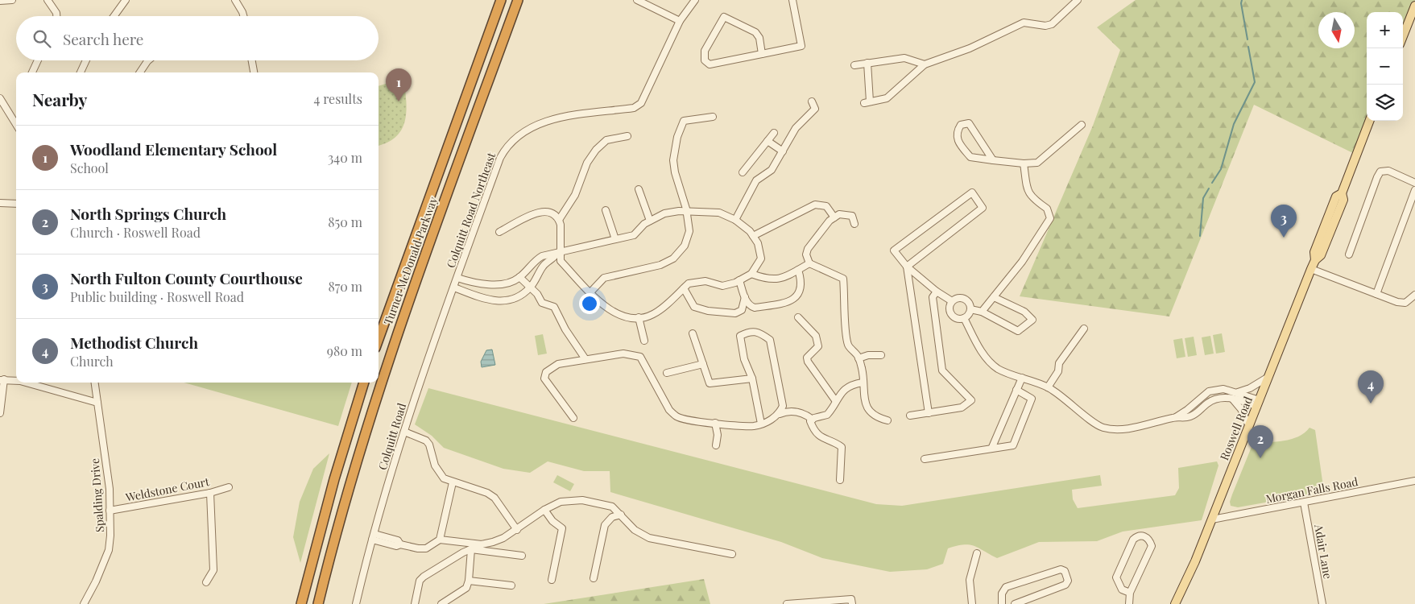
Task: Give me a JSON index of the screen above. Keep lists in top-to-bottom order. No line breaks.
{"streets":{"highway":["Turner McDonald Parkway"],"main road":["Roswell Road"],"street":["Colquitt Road Northeast","Colquitt Road","Weldstone Court","Morgan Falls Road","Spalding Drive","Adair Lane"]},"crossings":[["Colquitt Road Northeast","Colquitt Road"],["Roswell Road","Morgan Falls Road"],["Weldstone Court","Spalding Drive"],["Morgan Falls Road","Adair Lane"]],"north":"bottom","page":{"map_buttons":["+","−"],"search":"Search here","pins":["1","3","4","2"],"heading":["Nearby","4 results"],"list":[{"mark":"1","name":"Woodland Elementary School","note":"School","value":"340 m"},{"mark":"2","name":"North Springs Church","note":"Church · Roswell Road","value":"850 m"},{"mark":"3","name":"North Fulton County Courthouse","note":"Public building · Roswell Road","value":"870 m"},{"mark":"4","name":"Methodist Church","note":"Church","value":"980 m"}]}}
